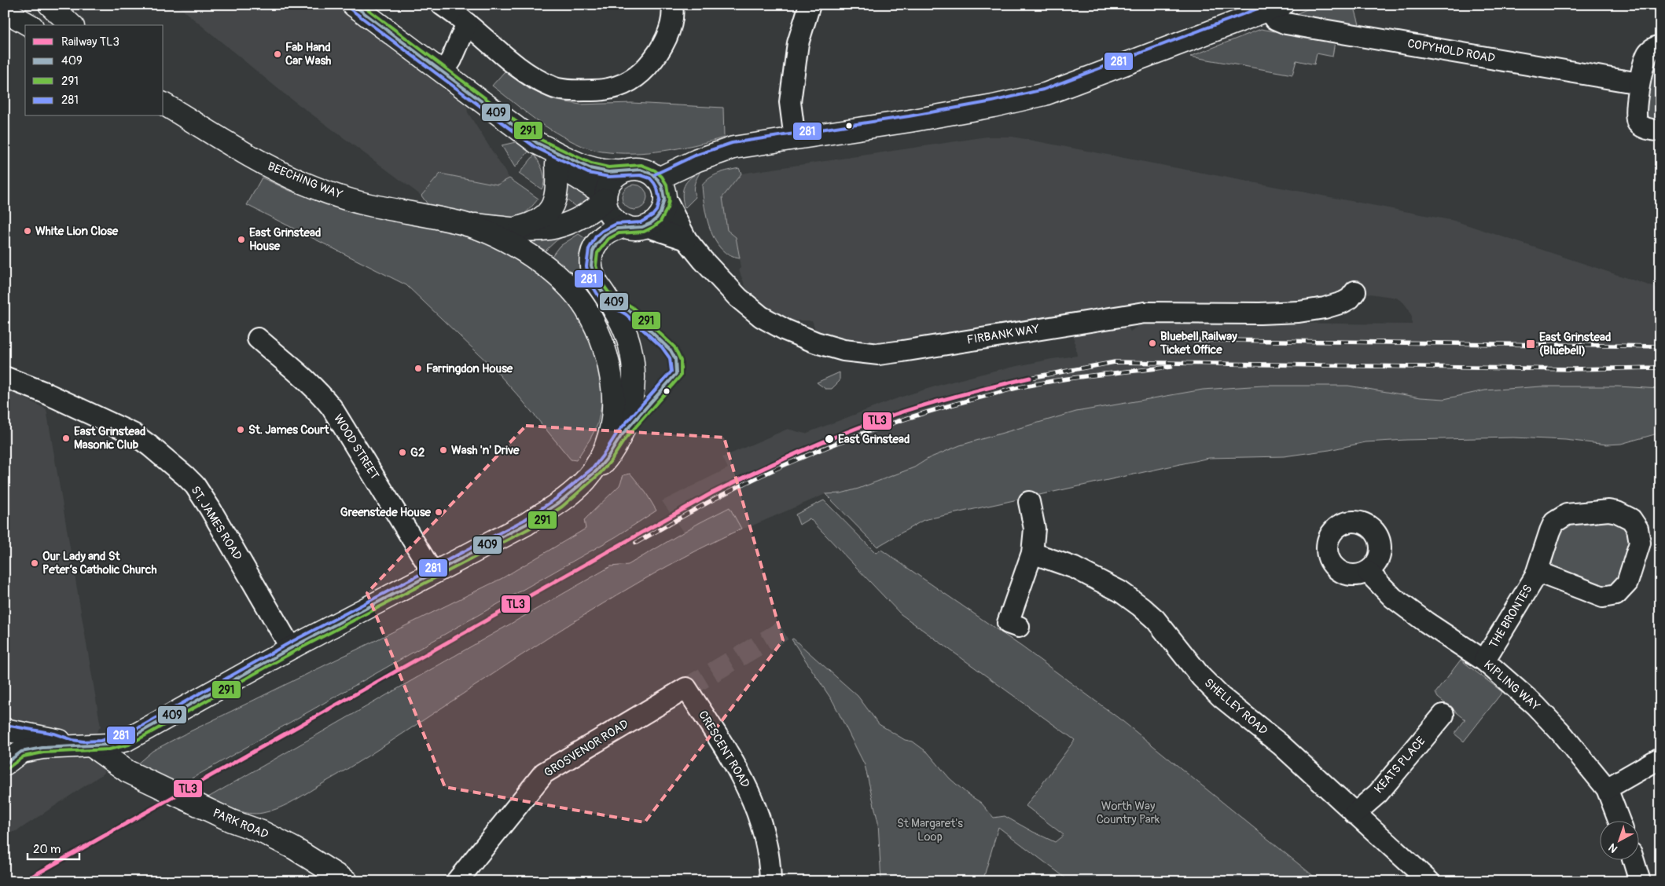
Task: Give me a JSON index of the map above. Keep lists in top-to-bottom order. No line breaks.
{"streets":{"main road":["BEECHING WAY","PARK ROAD"],"street":["COPYHOLD ROAD","FIRBANK WAY","WOOD STREET","ST. JAMES ROAD","THE BRONTES","KIPLING WAY","SHELLEY ROAD","GROSVENOR ROAD","CRESCENT ROAD","KEATS PLACE"]},"crossings":[["BEECHING WAY","FIRBANK WAY"],["THE BRONTES","KIPLING WAY"],["SHELLEY ROAD","KEATS PLACE"],["GROSVENOR ROAD","CRESCENT ROAD"]],"parks":["Worth Way Country Park","St Margaret's Loop"],"places":{"other":["Fab Hand Car Wash","White Lion Close","East Grinstead House","Bluebell Railway Ticket Office","Farringdon House","St. James Court","East Grinstead Masonic Club","East Grinstead","Wash 'n' Drive","G2","Greenstede House","Our Lady and St Peter’s Catholic Church"],"transit":["East Grinstead (Bluebell)"]},"lines":["transit line 409","transit line 291","transit line 281","rail line TL3"],"legend":["Railway TL3","409","291","281"],"scale_bar":"20 m","north":"bottom left"}
